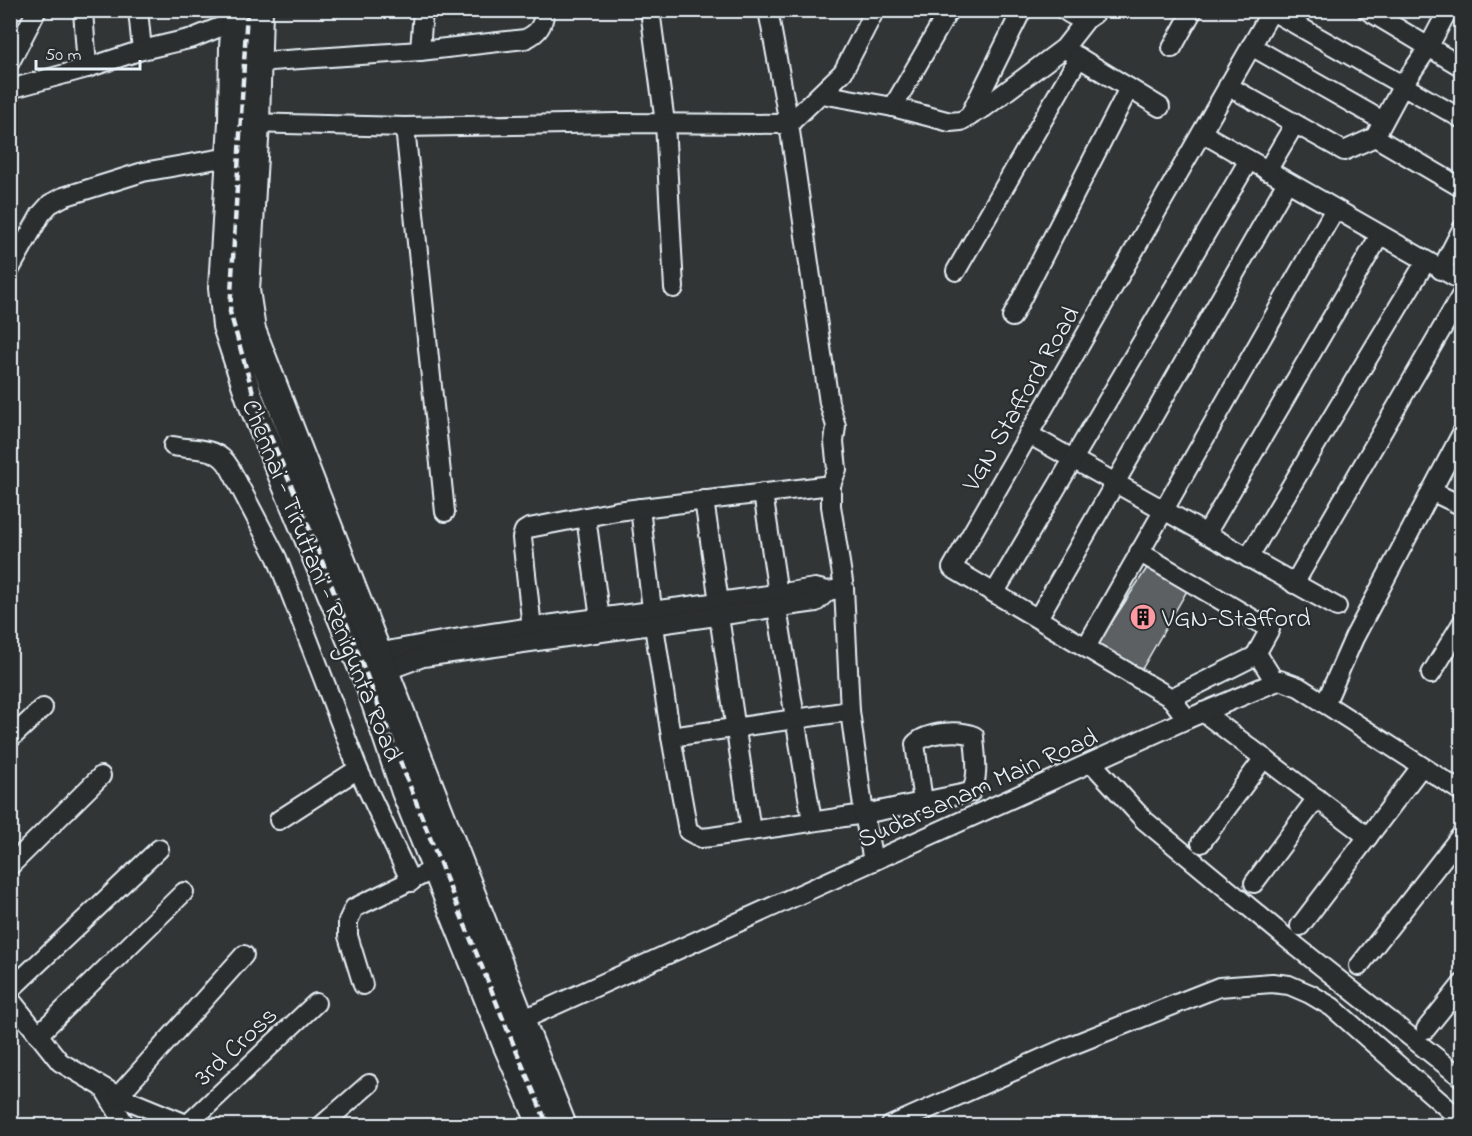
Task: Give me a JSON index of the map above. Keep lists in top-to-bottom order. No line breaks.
{"streets":{"highway":["Chennai - Tiruttani - Renigunta Road"],"street":["VGN Stafford Road","Sudarsanam Main Road","3rd Cross"]},"crossings":[["VGN Stafford Road","Sudarsanam Main Road"],["Chennai - Tiruttani - Renigunta Road","Sudarsanam Main Road"]],"places":{"building":["VGN-Stafford"]},"scale_bar":"50 m"}
